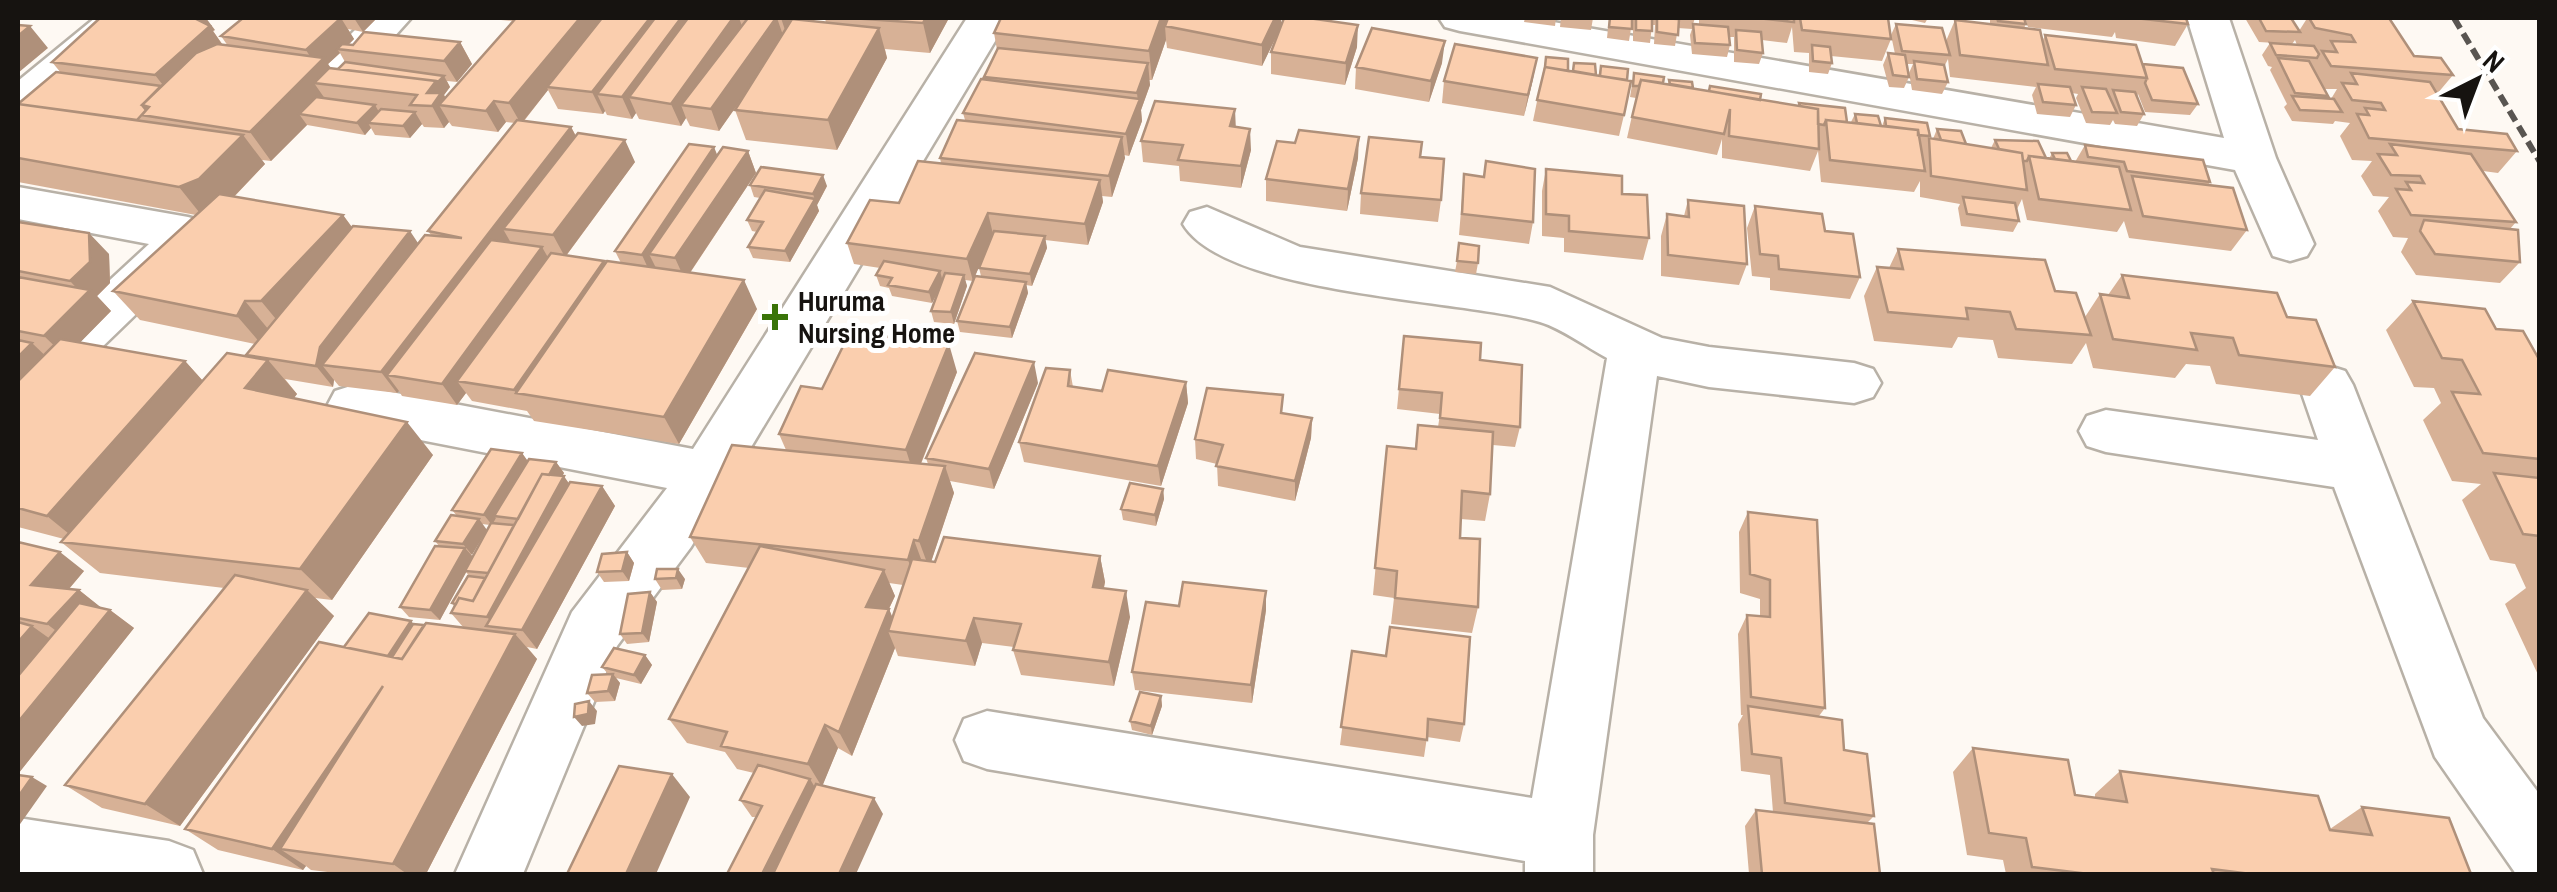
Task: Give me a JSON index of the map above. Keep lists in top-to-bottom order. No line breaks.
{"places":{"health":["Huruma Nursing Home"]},"north":"top right"}
